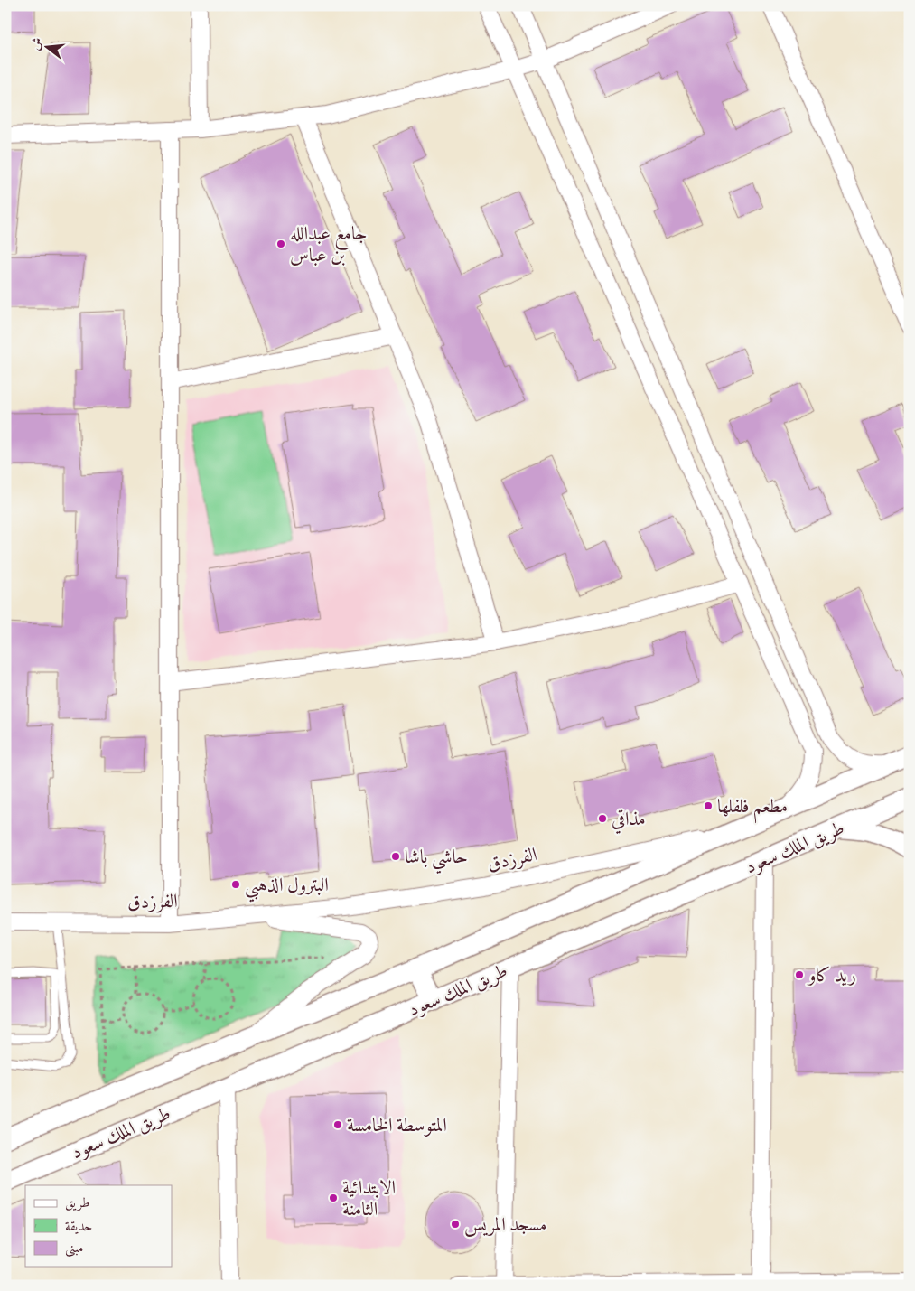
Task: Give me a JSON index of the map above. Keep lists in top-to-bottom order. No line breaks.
{"streets":{"street":["طريق الملك سعود","الفرزدق"]},"crossings":[["طريق الملك سعود","الفرزدق"]],"places":["جامع عبدالله بن عباس","مطعم فلفلها","مذاقي","حاشي باشا","البترول الذهبي","ريد كاو","المتوسطة الخامسة","الابتدائية الثامنة","مسجد المريس"],"legend":["طريق","حديقة","مبنى"],"north":"left"}
